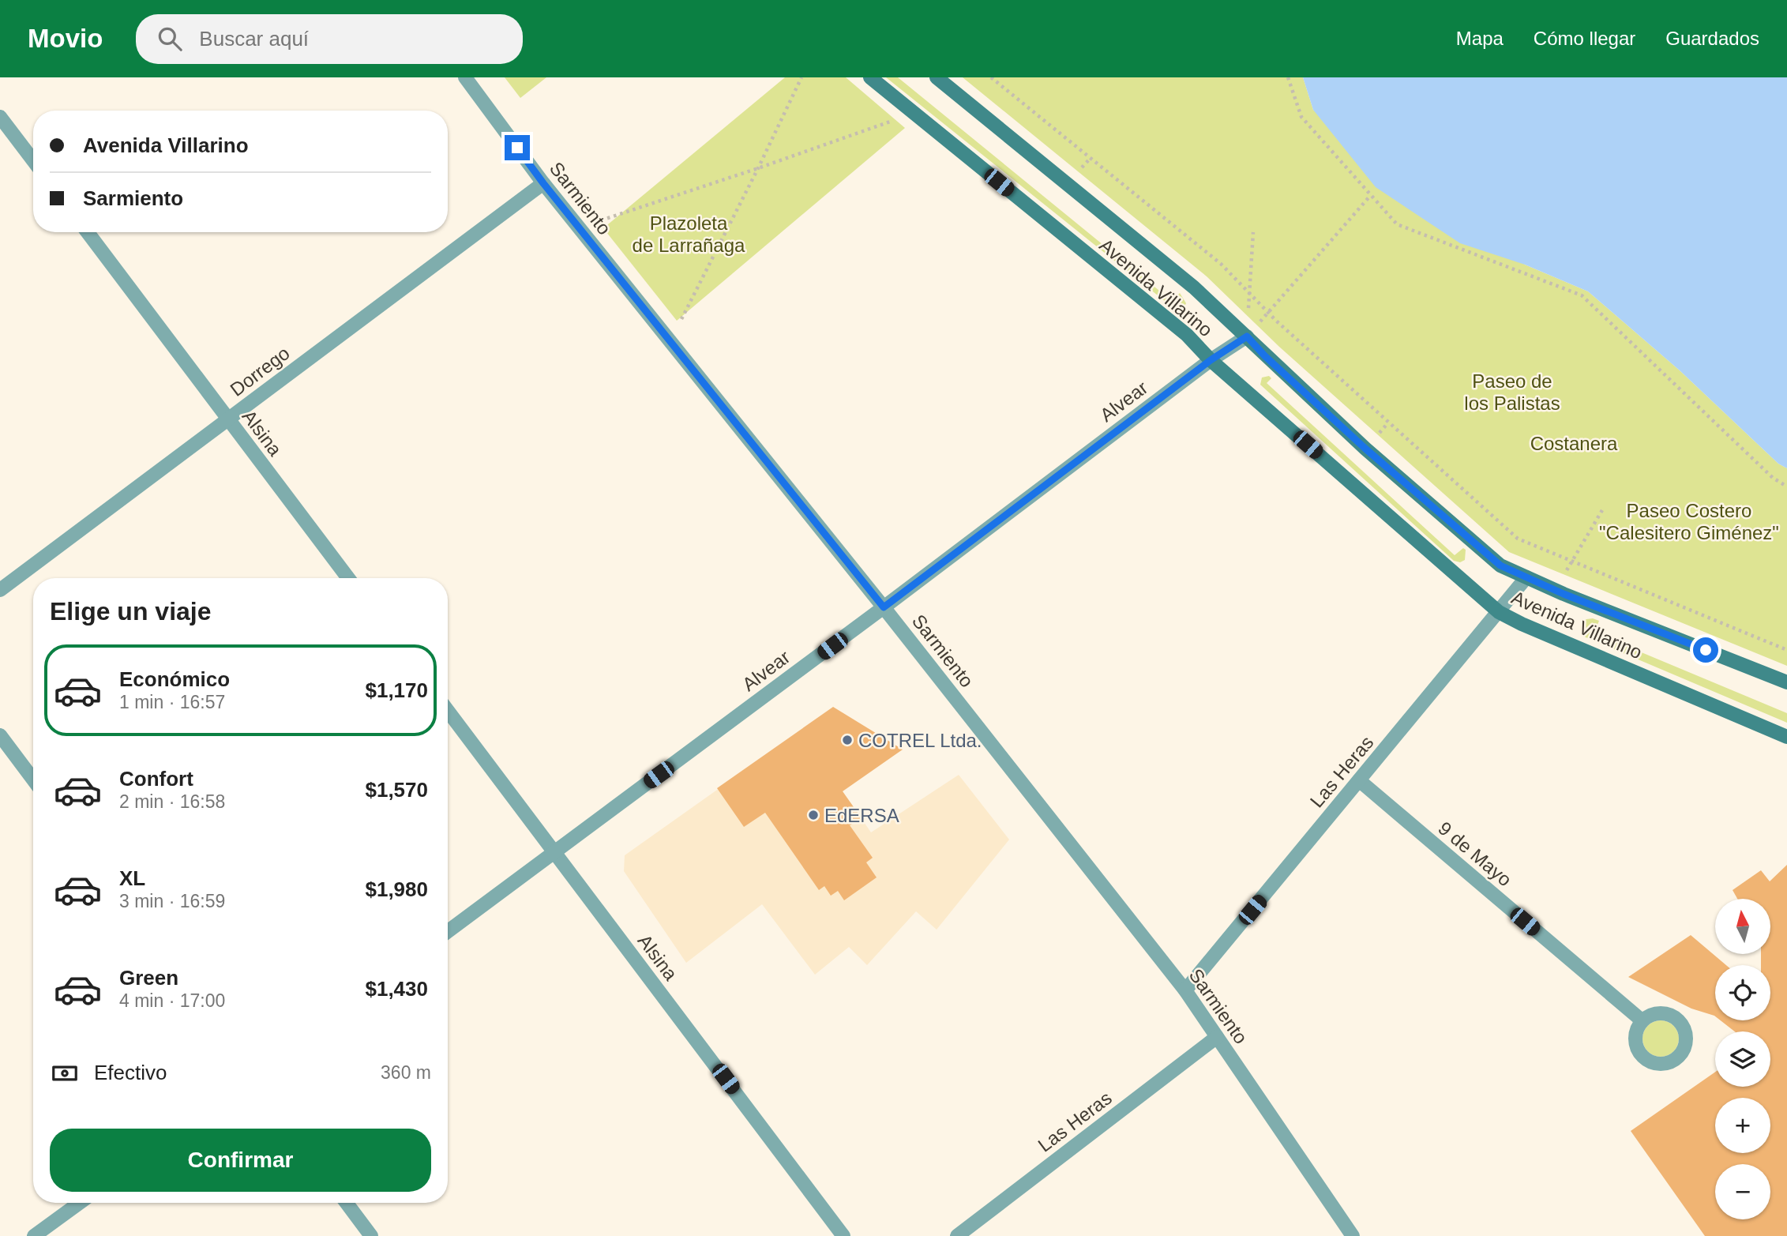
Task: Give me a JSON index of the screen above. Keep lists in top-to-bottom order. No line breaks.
{"streets":{"main road":["Avenida Villarino"],"street":["Sarmiento","Dorrego","Alvear","Alsina","Las Heras","9 de Mayo"]},"crossings":[["Sarmiento","Dorrego"],["Sarmiento","Alvear"],["Sarmiento","Las Heras"],["Avenida Villarino","Alvear"],["Avenida Villarino","Las Heras"],["Dorrego","Alsina"],["Alvear","Alsina"],["Las Heras","9 de Mayo"]],"parks":["Plazoleta de Larrañaga","Paseo de los Palistas","Costanera","Paseo Costero \"Calesitero Giménez\""],"places":["COTREL Ltda.","EdERSA"],"north":"top","page":{"header":"Movio","search":"Buscar aquí","nav":["Mapa","Cómo llegar","Guardados"],"banner":["Avenida Villarino","Sarmiento"],"heading":"Elige un viaje","list":[{"name":"Económico","note":"1 min · 16:57","value":"$1,170"},{"name":"Confort","note":"2 min · 16:58","value":"$1,570"},{"name":"XL","note":"3 min · 16:59","value":"$1,980"},{"name":"Green","note":"4 min · 17:00","value":"$1,430"}],"map_buttons":["+","−"],"pay":["Efectivo","360 m"],"buttons":"Confirmar"}}
